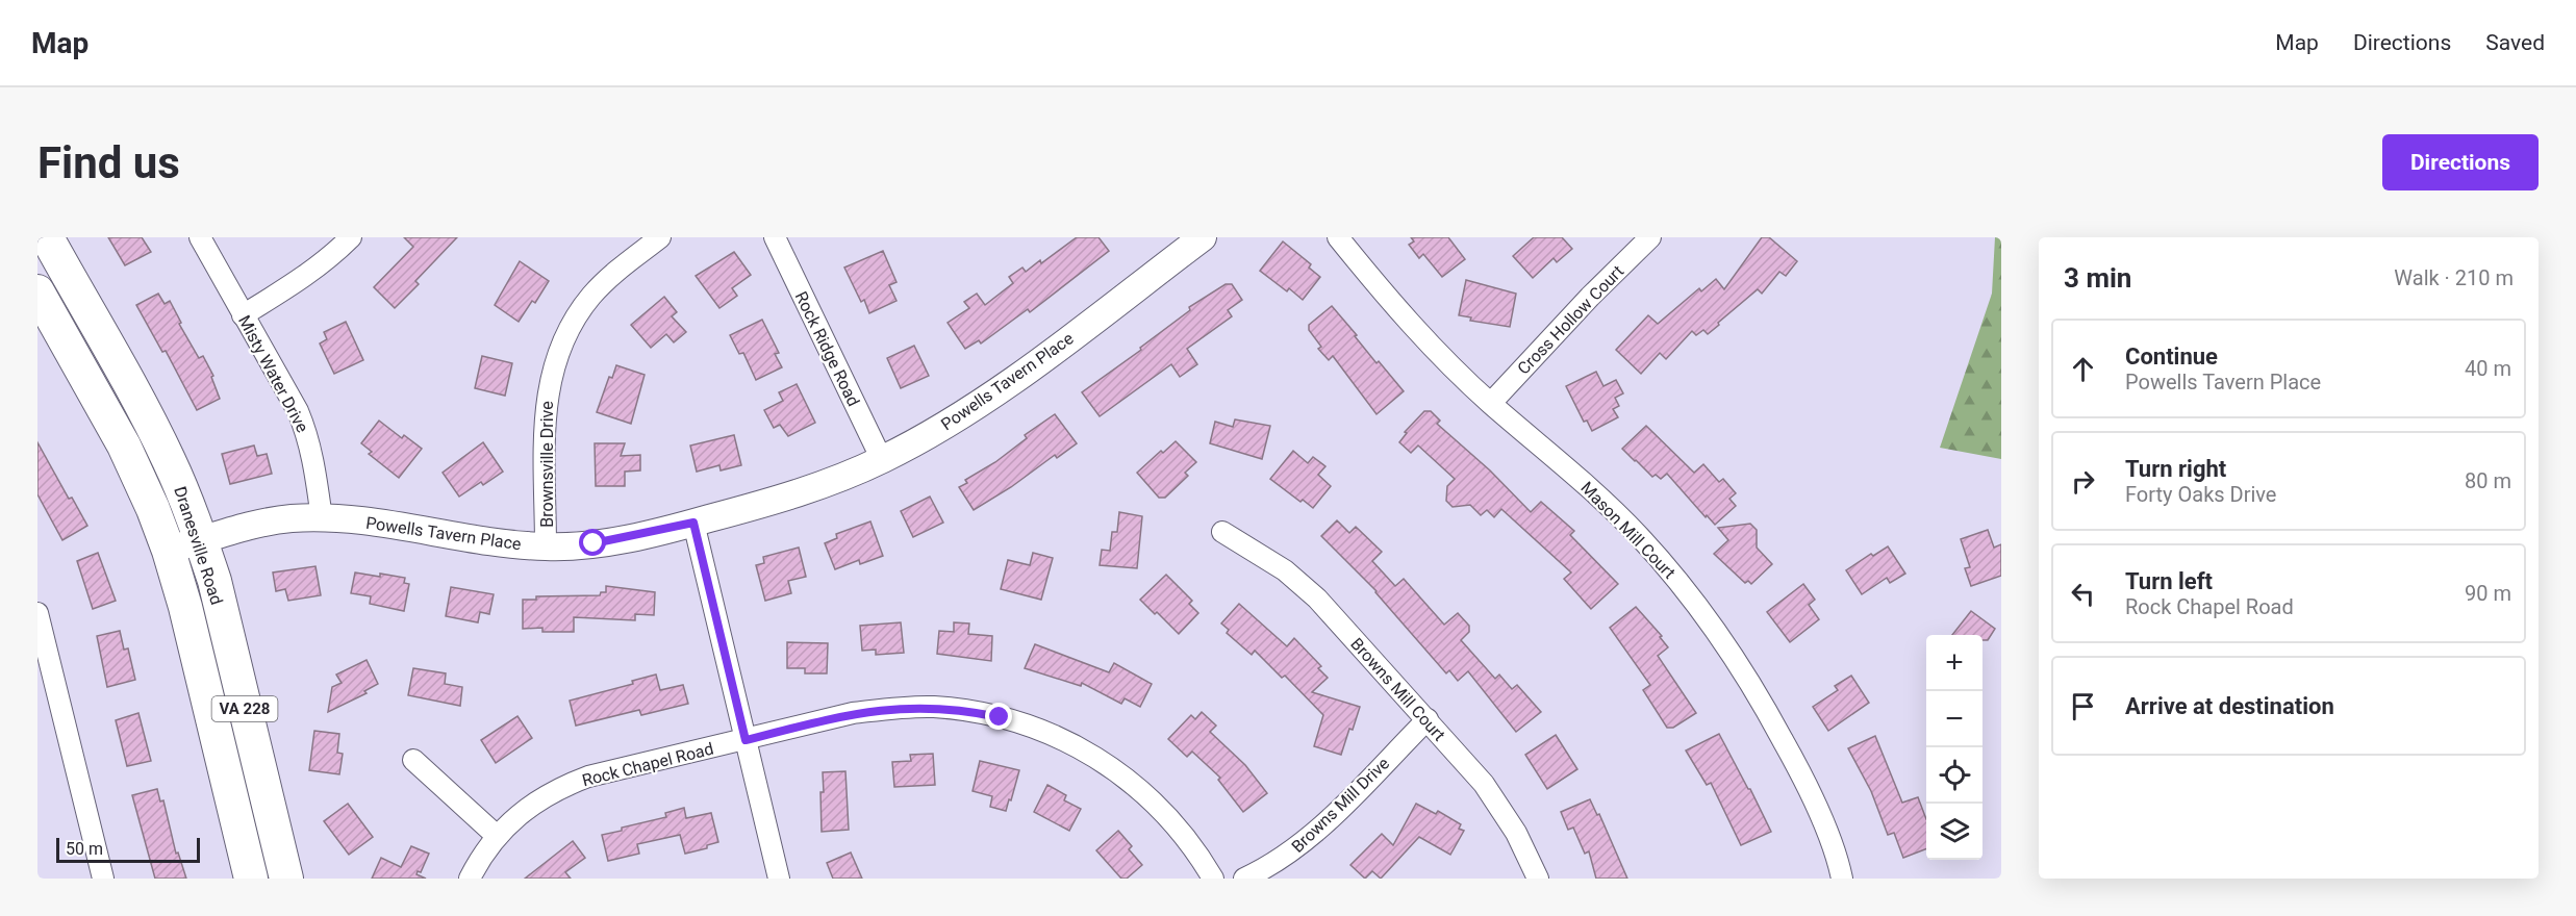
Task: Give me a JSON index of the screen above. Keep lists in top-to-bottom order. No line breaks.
{"streets":{"main road":["Dranesville Road","VA 228"],"street":["Cross Hollow Court","Rock Ridge Road","Misty Water Drive","Powells Tavern Place","Brownsville Drive","Mason Mill Court","Browns Mill Court","Rock Chapel Road","Browns Mill Drive"]},"crossings":[["Cross Hollow Court","Mason Mill Court"],["Rock Ridge Road","Powells Tavern Place"],["Misty Water Drive","Powells Tavern Place"],["Powells Tavern Place","Brownsville Drive"],["Powells Tavern Place","Dranesville Road"],["Browns Mill Court","Browns Mill Drive"]],"scale_bar":"50 m","page":{"header":"Map","nav":["Map","Directions","Saved"],"buttons":"Directions","title":"Find us","heading":["3 min","Walk · 210 m"],"list":[["Continue","Powells Tavern Place","40 m"],["Turn right","Forty Oaks Drive","80 m"],["Turn left","Rock Chapel Road","90 m"],"Arrive at destination"],"map_buttons":["+","−"],"scale":"50 m"}}
